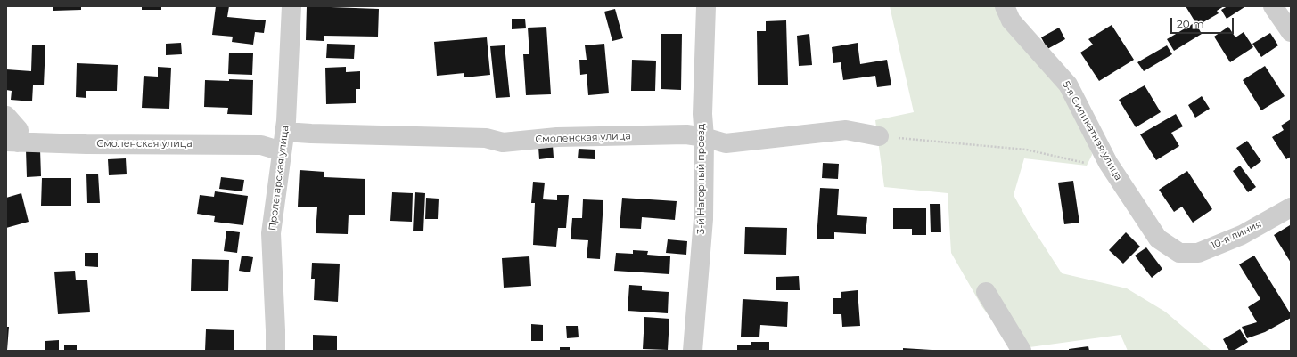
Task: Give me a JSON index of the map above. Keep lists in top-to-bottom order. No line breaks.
{"streets":{"street":["5-я Силикатная улица","Смоленская улица","Пролетарская улица","3-й Нагорный проезд","10-я линия"]},"crossings":[["5-я Силикатная улица","10-я линия"],["Смоленская улица","Пролетарская улица"],["Смоленская улица","3-й Нагорный проезд"]],"scale_bar":"20 m"}
